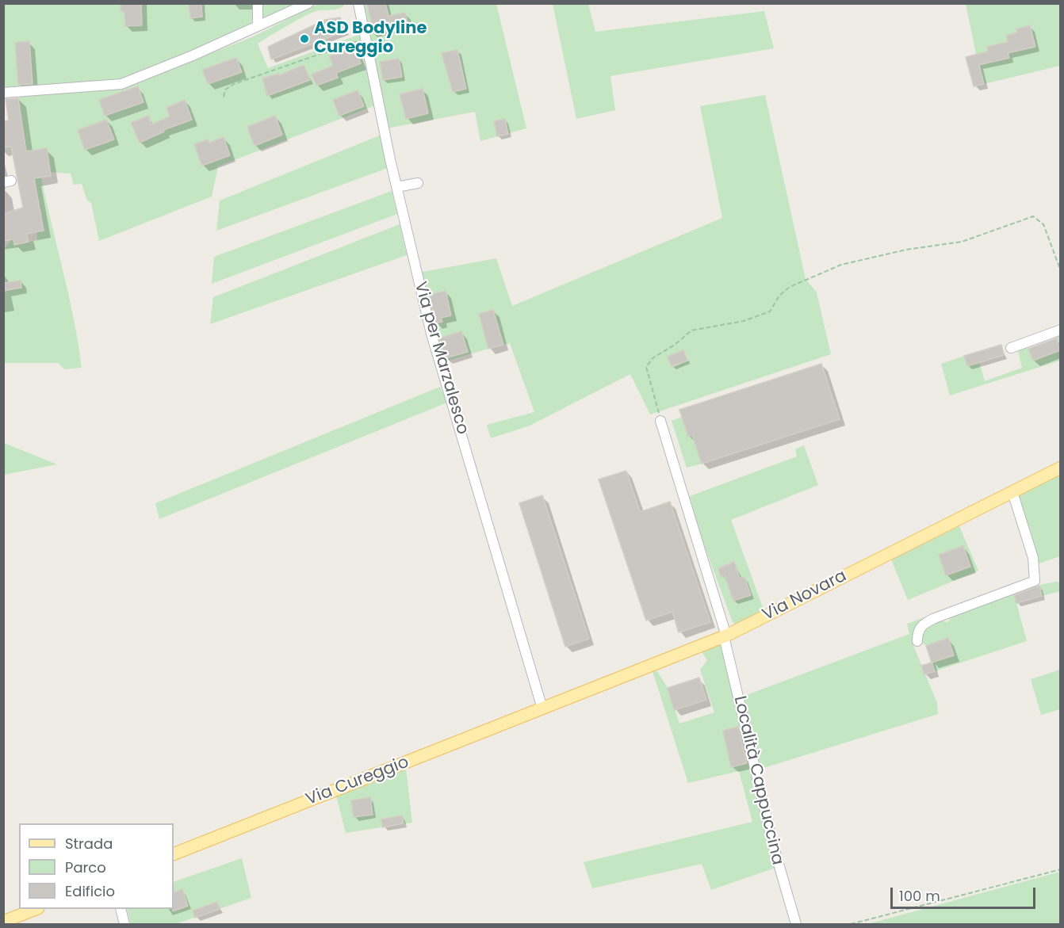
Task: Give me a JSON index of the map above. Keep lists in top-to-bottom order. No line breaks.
{"streets":{"main road":["Via Novara","Via Cureggio"],"street":["Via per Marzalesco","Località Cappuccina"]},"crossings":[["Via per Marzalesco","Via Novara"],["Via per Marzalesco","Via Cureggio"],["Via Novara","Località Cappuccina"],["Via Novara","Via Cureggio"]],"places":["ASD Bodyline Cureggio"],"legend":["Strada","Parco","Edificio"],"scale_bar":"100 m"}
